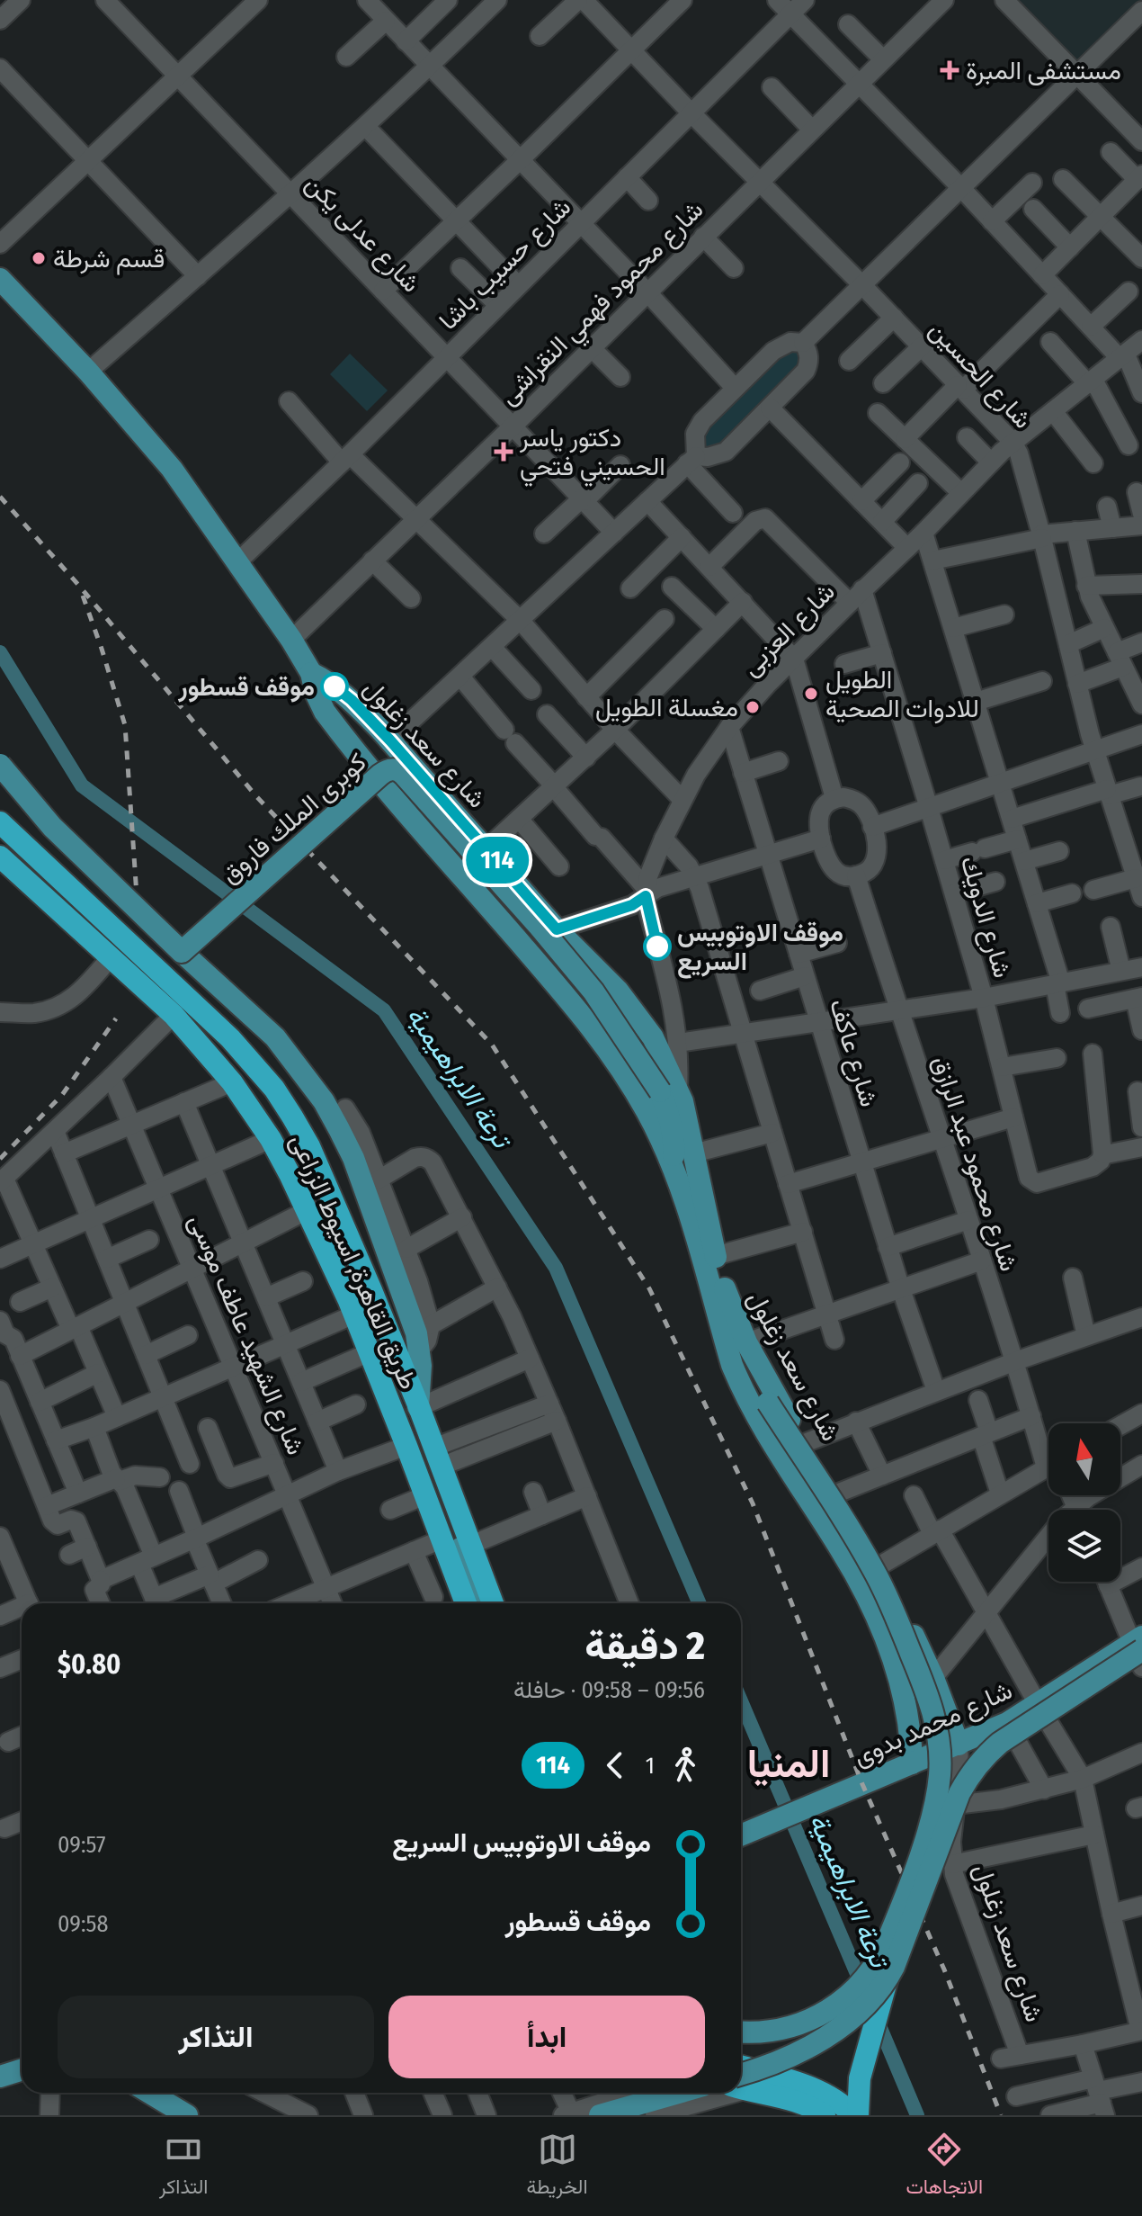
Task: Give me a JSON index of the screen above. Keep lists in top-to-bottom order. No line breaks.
{"streets":{"highway":["طريق القاهرة, اسيوط الزراعى"],"main road":["شارع سعد زغلول","كوبرى الملك فاروق","شارع محمد بدوى"],"street":["شارع عدلى يكن","شارع حسيب باشا","شارع محمود فهمي النقراشى","شارع الحسين","شارع العزبى","شارع الدويك","شارع عاكف","شارع محمود عبد الرازق","شارع الشهيد عاطف موسى"]},"crossings":[["شارع عدلى يكن","شارع حسيب باشا"],["شارع عدلى يكن","شارع محمود فهمي النقراشى"],["شارع حسيب باشا","شارع الحسين"],["شارع حسيب باشا","شارع سعد زغلول"],["شارع محمود فهمي النقراشى","شارع الحسين"],["شارع محمود فهمي النقراشى","شارع سعد زغلول"],["شارع الحسين","شارع العزبى"],["شارع العزبى","شارع الدويك"],["شارع العزبى","شارع عاكف"],["شارع سعد زغلول","كوبرى الملك فاروق"],["شارع سعد زغلول","شارع محمد بدوى"],["كوبرى الملك فاروق","طريق القاهرة, اسيوط الزراعى"]],"districts":["المنيا"],"water":["ترعة الابراهيمية"],"places":{"health":["مستشفى المبرة","دكتور ياسر الحسيني فتحي"],"other":["قسم شرطة","موقف قسطور","الطويل للادوات الصحية","مغسلة الطويل","موقف الاوتوبيس السريع"]},"lines":["bus line 114"],"north":"top","page":{"on_map":"114","heading":["2 دقيقة","09:56 – 09:58 · حافلة","$0.80"],"legs":["1","114"],"list":[{"name":"موقف الاوتوبيس السريع","value":"09:57"},{"name":"موقف قسطور","value":"09:58"}],"buttons":["ابدأ","التذاكر"],"tabs":["الاتجاهات","الخريطة","التذاكر"]}}
